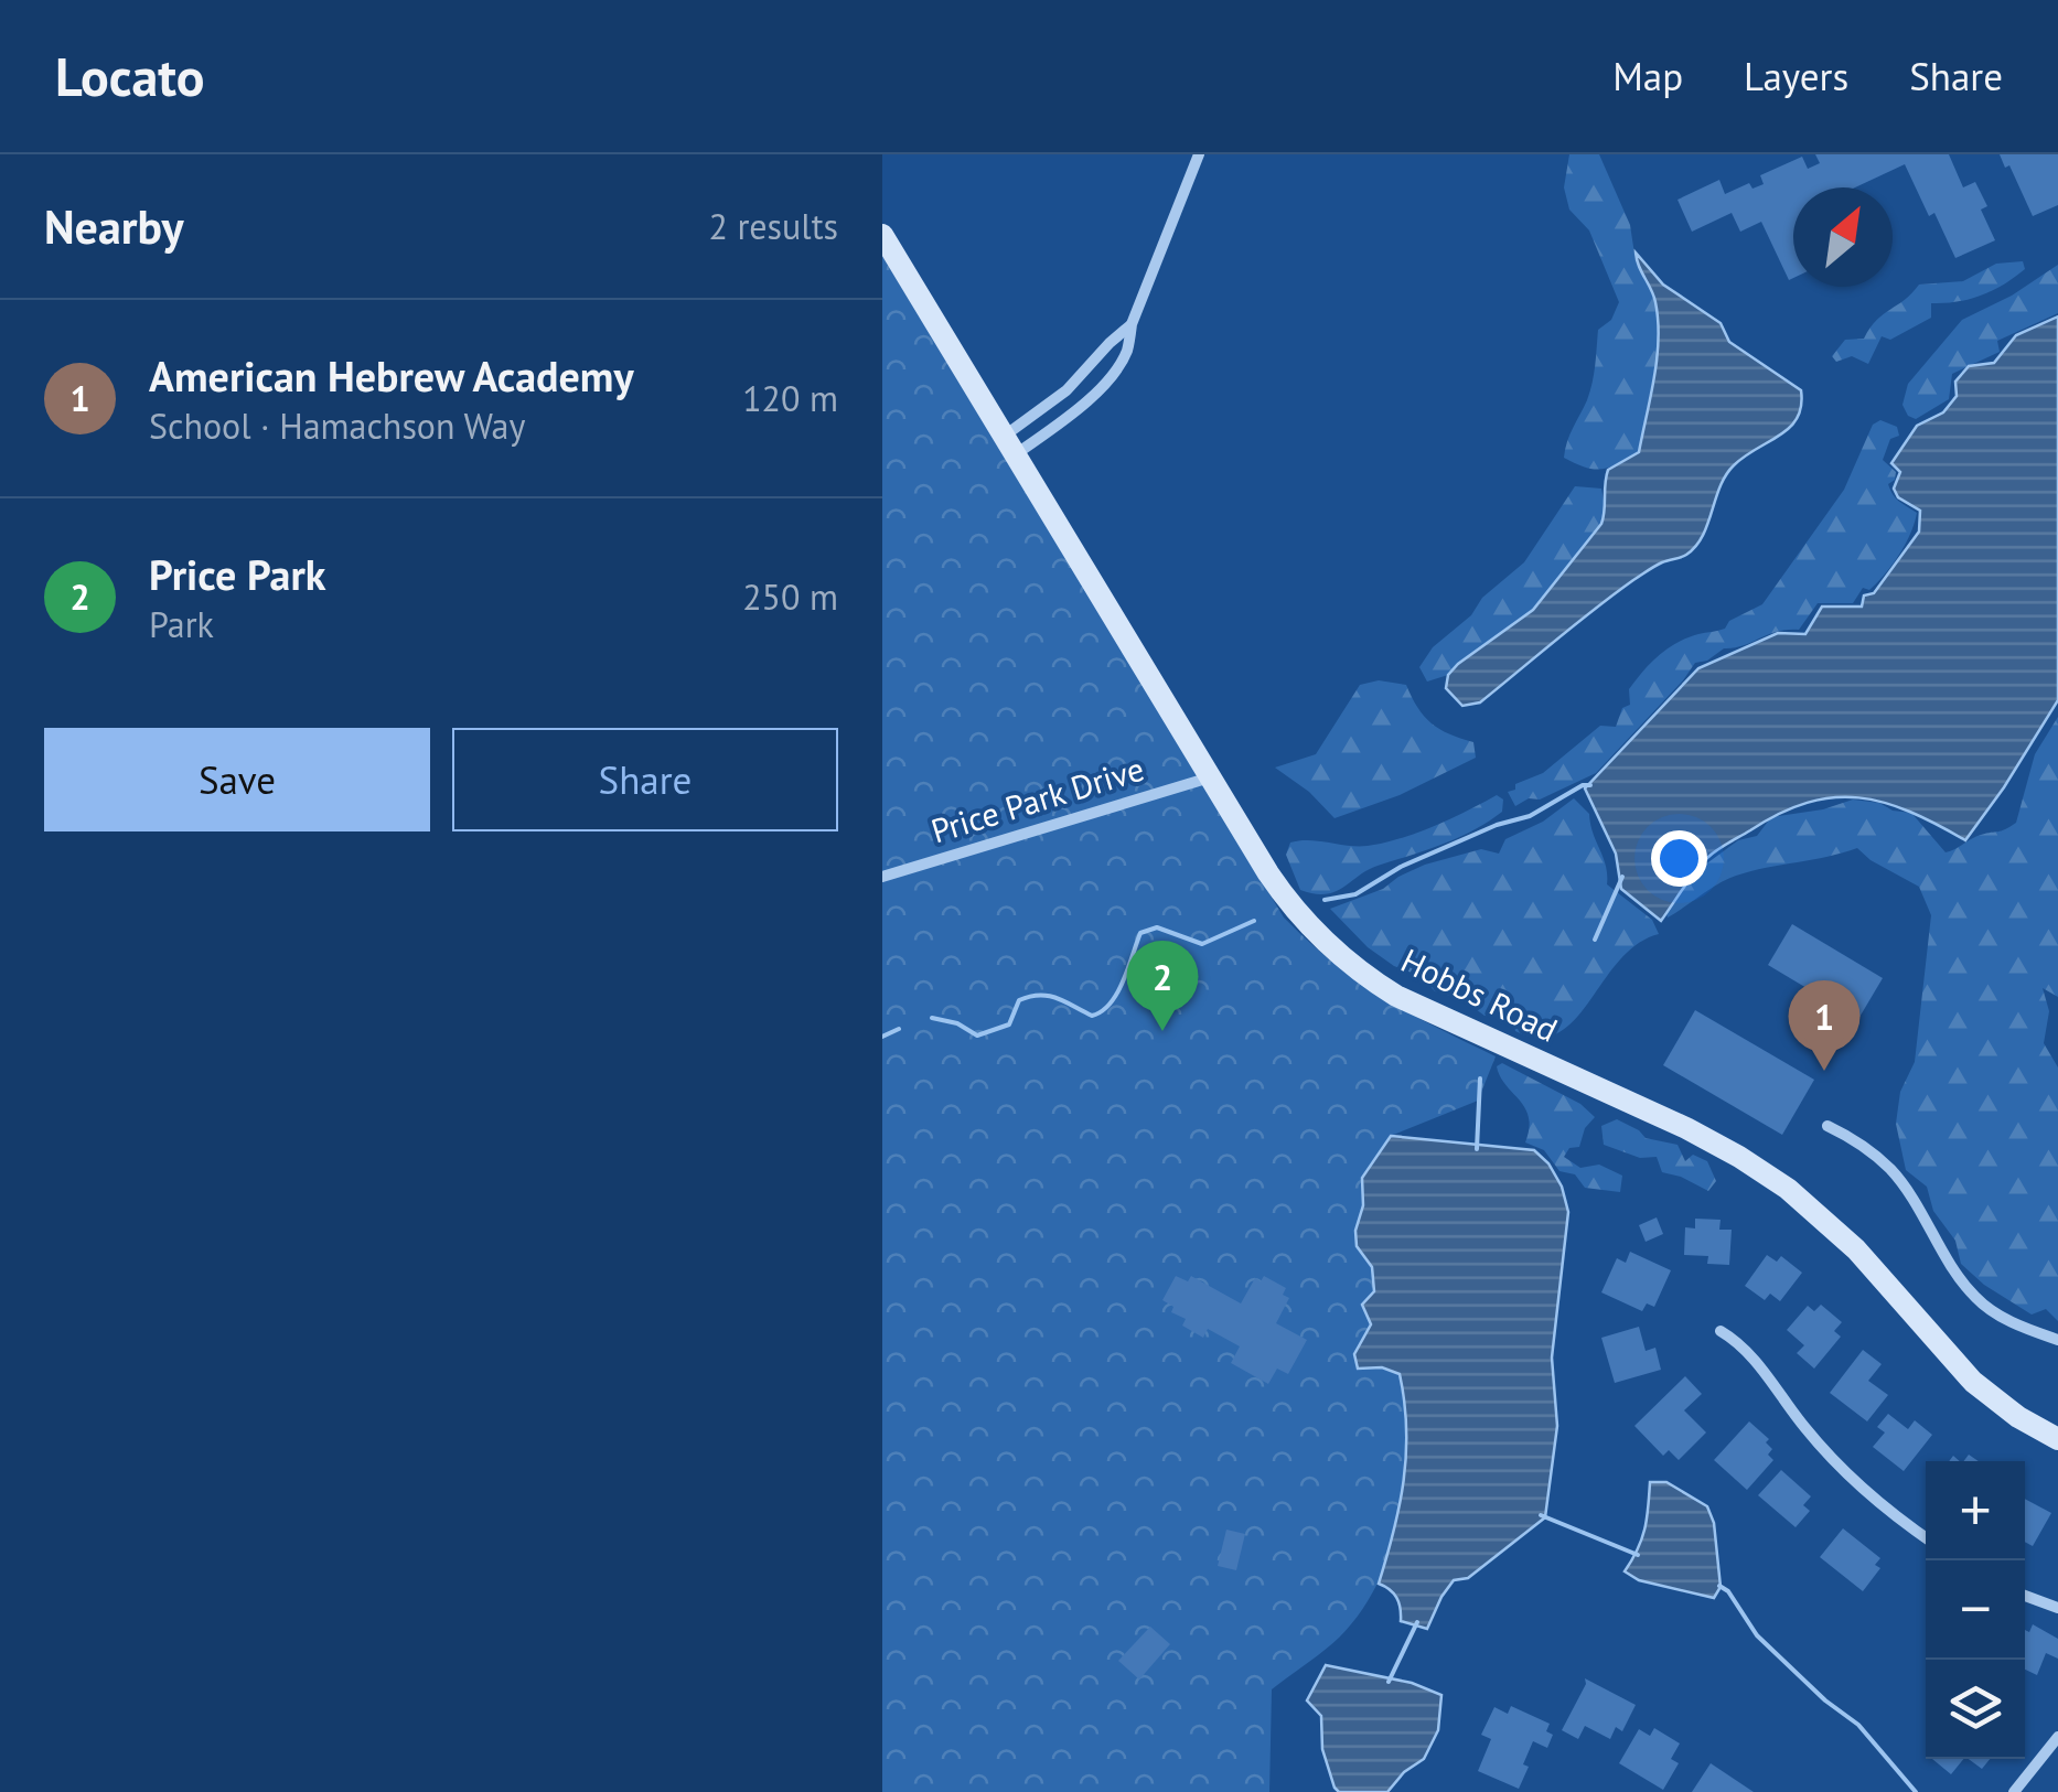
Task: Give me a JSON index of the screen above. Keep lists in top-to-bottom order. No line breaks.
{"streets":{"street":["Price Park Drive","Hobbs Road"]},"crossings":[["Price Park Drive","Hobbs Road"]],"north":"top right","page":{"header":"Locato","nav":["Map","Layers","Share"],"heading":["Nearby","2 results"],"list":[{"mark":"1","name":"American Hebrew Academy","note":"School · Hamachson Way","value":"120 m"},{"mark":"2","name":"Price Park","note":"Park","value":"250 m"}],"buttons":["Save","Share"],"pins":["2","1"],"map_buttons":["+","−"]}}
